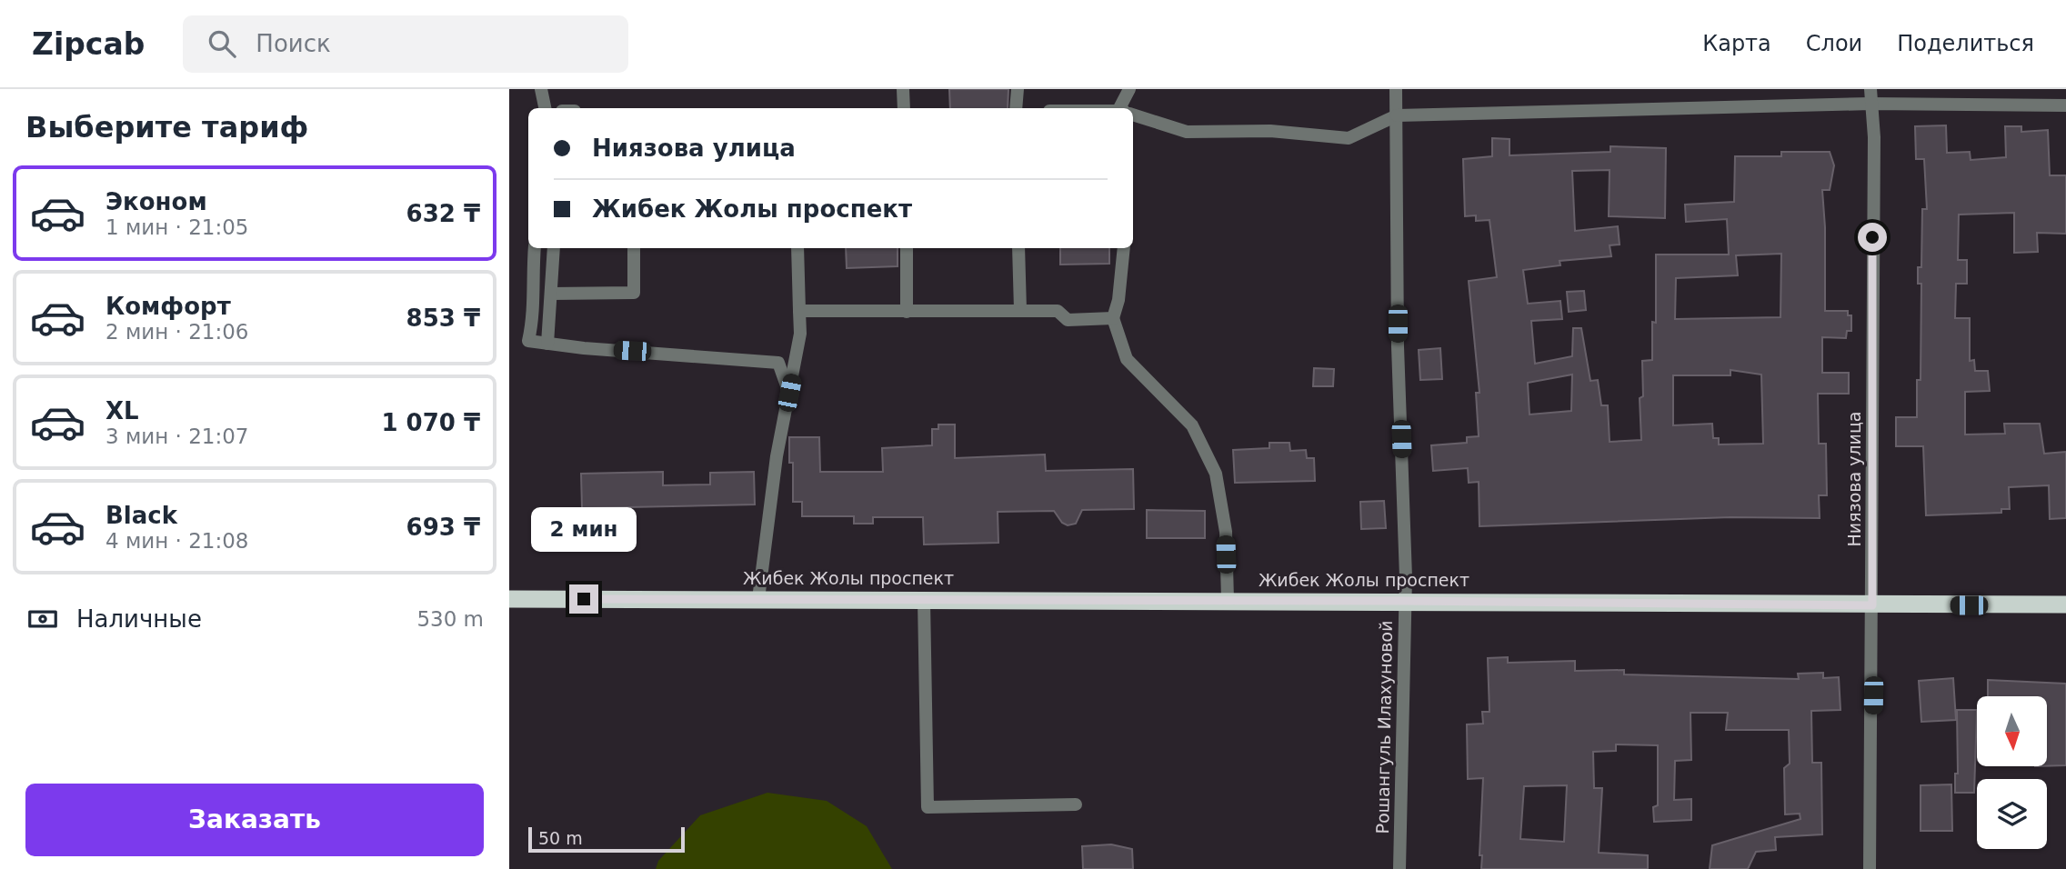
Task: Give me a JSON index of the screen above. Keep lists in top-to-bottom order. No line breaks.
{"streets":{"highway":["Жибек Жолы проспект"],"street":["Ниязова улица","Рошангуль Илахуновой"]},"crossings":[["Ниязова улица","Жибек Жолы проспект"],["Жибек Жолы проспект","Рошангуль Илахуновой"]],"scale_bar":"50 m","north":"bottom","page":{"header":"Zipcab","search":"Поиск","nav":["Карта","Слои","Поделиться"],"heading":"Выберите тариф","banner":["Ниязова улица","Жибек Жолы проспект"],"list":[{"name":"Эконом","note":"1 мин · 21:05","value":"632 ₸"},{"name":"Комфорт","note":"2 мин · 21:06","value":"853 ₸"},{"name":"XL","note":"3 мин · 21:07","value":"1 070 ₸"},{"name":"Black","note":"4 мин · 21:08","value":"693 ₸"}],"bubble":"2 мин","pay":["Наличные","530 m"],"buttons":"Заказать","scale":"50 m"}}
